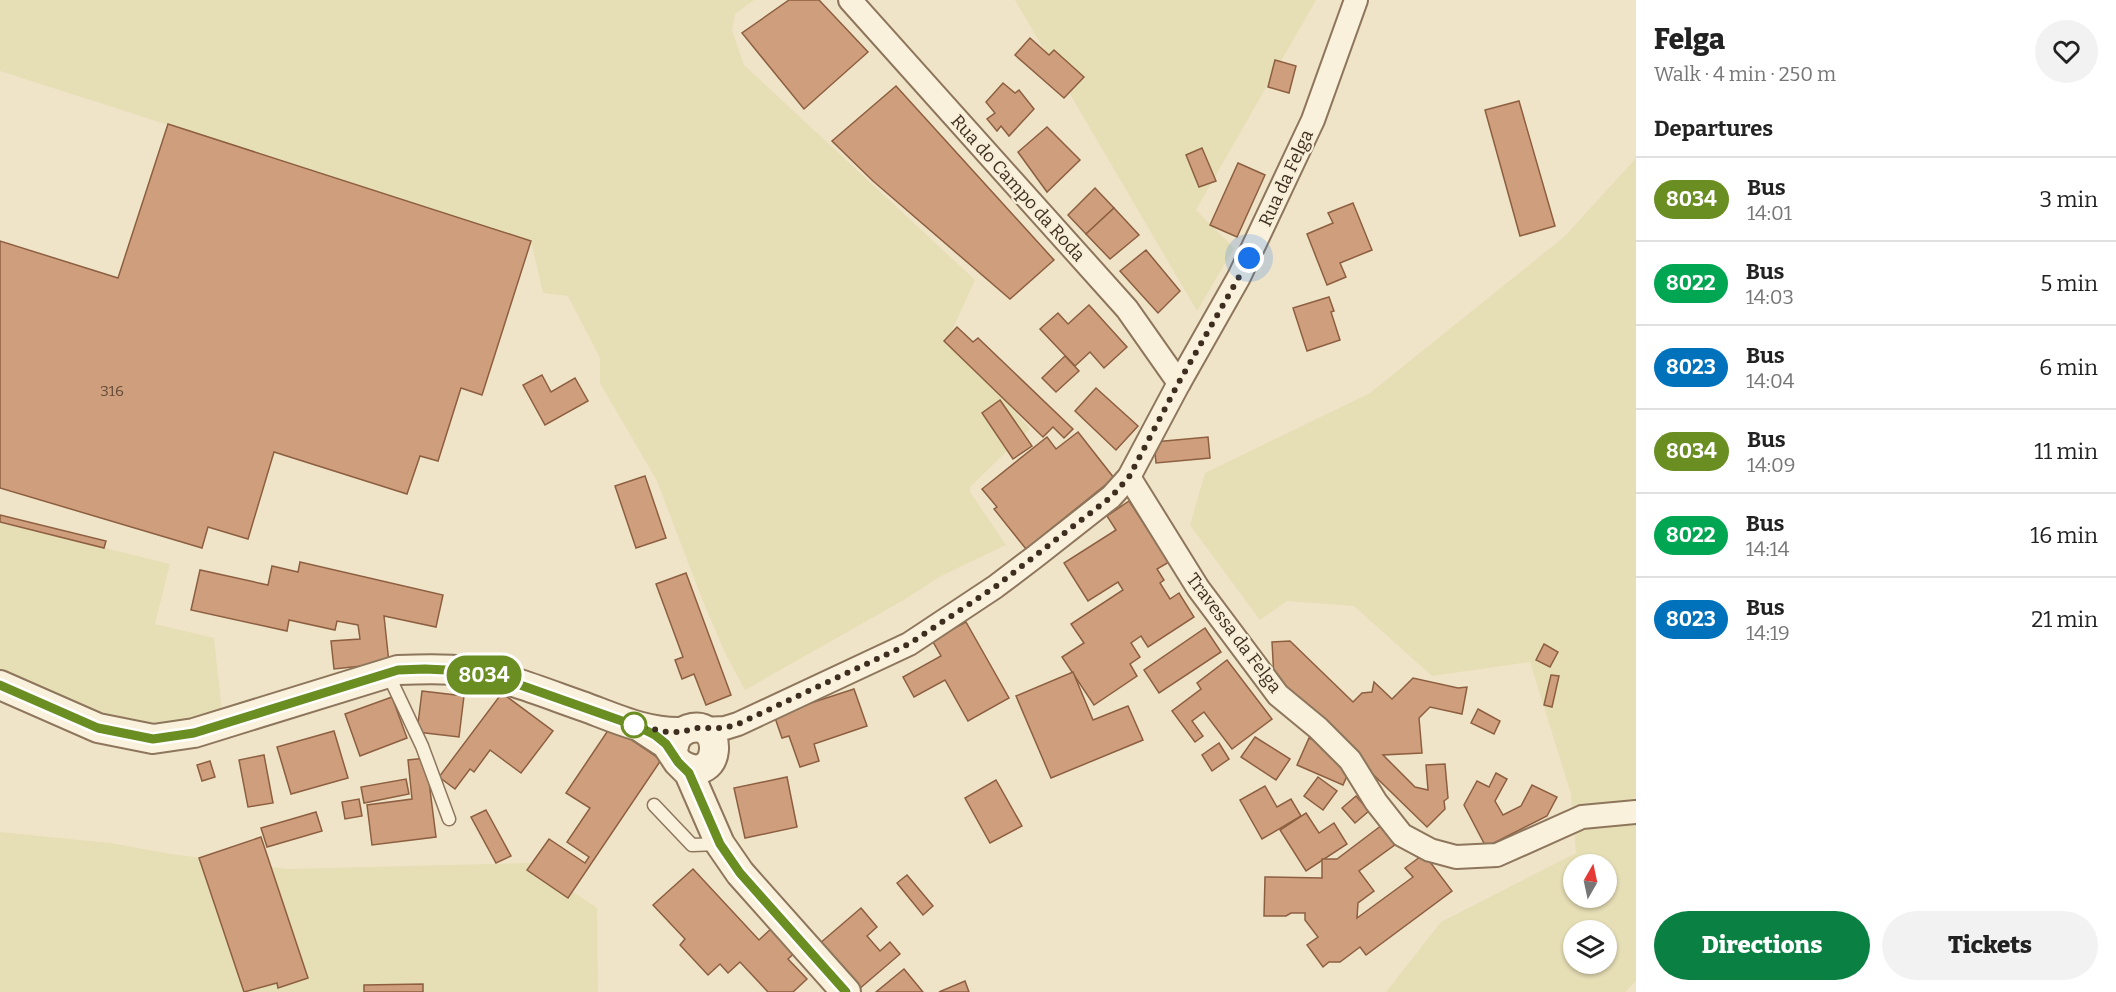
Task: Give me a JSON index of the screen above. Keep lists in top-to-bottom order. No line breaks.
{"streets":{"street":["Rua da Felga","Rua do Campo da Roda","Travessa da Felga"]},"crossings":[["Rua da Felga","Rua do Campo da Roda"],["Rua da Felga","Travessa da Felga"]],"lines":["bus line 8034"],"house_numbers":["316"],"north":"top","page":{"on_map":"8034","heading":[["Felga","Walk · 4 min · 250 m"],"Departures"],"list":[{"mark":"8034","name":"Bus","note":"14:01","value":"3 min"},{"mark":"8022","name":"Bus","note":"14:03","value":"5 min"},{"mark":"8023","name":"Bus","note":"14:04","value":"6 min"},{"mark":"8034","name":"Bus","note":"14:09","value":"11 min"},{"mark":"8022","name":"Bus","note":"14:14","value":"16 min"},{"mark":"8023","name":"Bus","note":"14:19","value":"21 min"}],"buttons":["Directions","Tickets"]}}
